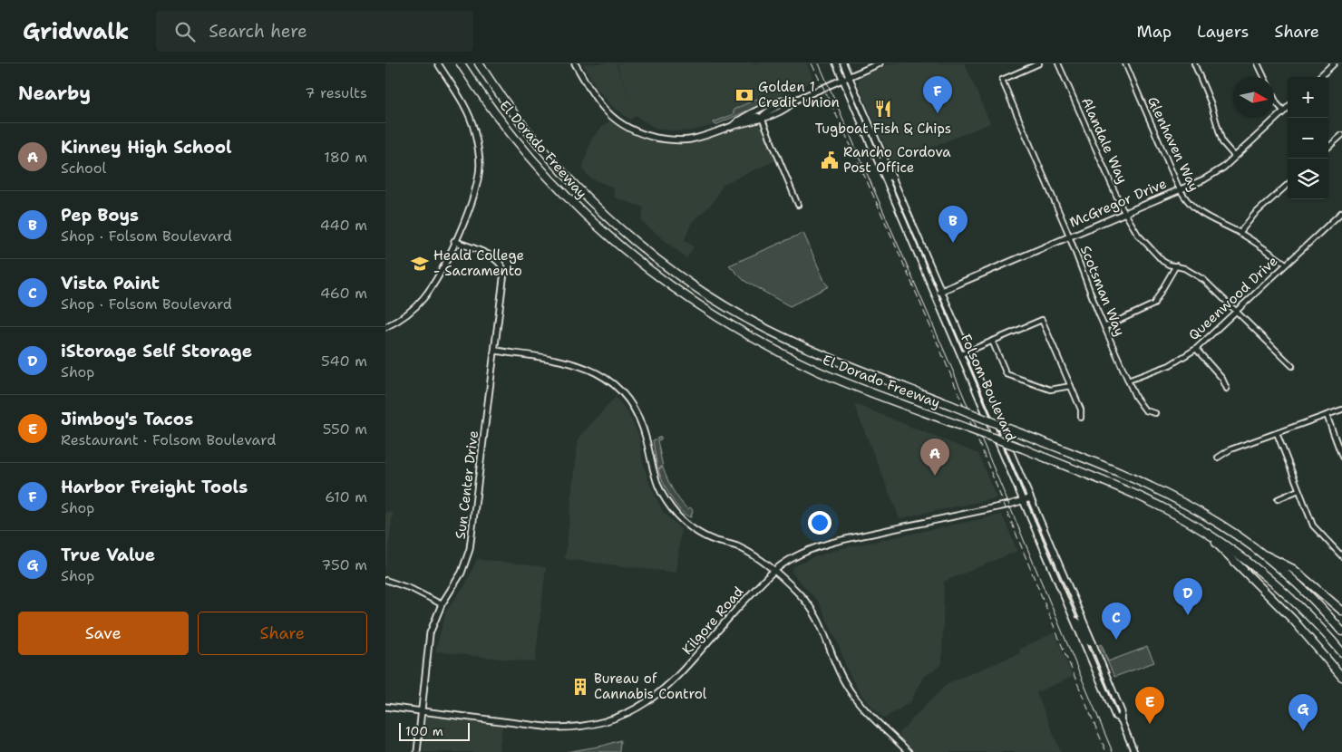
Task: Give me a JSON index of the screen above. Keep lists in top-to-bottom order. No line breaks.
{"streets":{"highway":["El Dorado Freeway"],"street":["Alandale Way","Glenhaven Way","McGregor Drive","Scotsman Way","Queenwood Drive","Folsom Boulevard","Sun Center Drive","Kilgore Road"]},"crossings":[["Alandale Way","McGregor Drive"],["Alandale Way","Queenwood Drive"],["Glenhaven Way","McGregor Drive"],["Glenhaven Way","Queenwood Drive"],["McGregor Drive","Scotsman Way"],["McGregor Drive","Folsom Boulevard"],["Scotsman Way","Queenwood Drive"],["Folsom Boulevard","Kilgore Road"],["Sun Center Drive","Kilgore Road"]],"places":{"bank":["Golden 1 Credit Union"],"restaurant":["Tugboat Fish & Chips"],"public building":["Rancho Cordova Post Office"],"school or university":["Heald College - Sacramento"],"building":["Bureau of Cannabis Control"]},"scale_bar":"100 m","north":"right","page":{"header":"Gridwalk","search":"Search here","nav":["Map","Layers","Share"],"heading":["Nearby","7 results"],"pins":["F","B","A","D","C","E","G"],"map_buttons":["+","−"],"list":[{"mark":"A","name":"Kinney High School","note":"School","value":"180 m"},{"mark":"B","name":"Pep Boys","note":"Shop · Folsom Boulevard","value":"440 m"},{"mark":"C","name":"Vista Paint","note":"Shop · Folsom Boulevard","value":"460 m"},{"mark":"D","name":"iStorage Self Storage","note":"Shop","value":"540 m"},{"mark":"E","name":"Jimboy's Tacos","note":"Restaurant · Folsom Boulevard","value":"550 m"},{"mark":"F","name":"Harbor Freight Tools","note":"Shop","value":"610 m"},{"mark":"G","name":"True Value","note":"Shop","value":"750 m"}],"buttons":["Save","Share"],"scale":"100 m"}}
